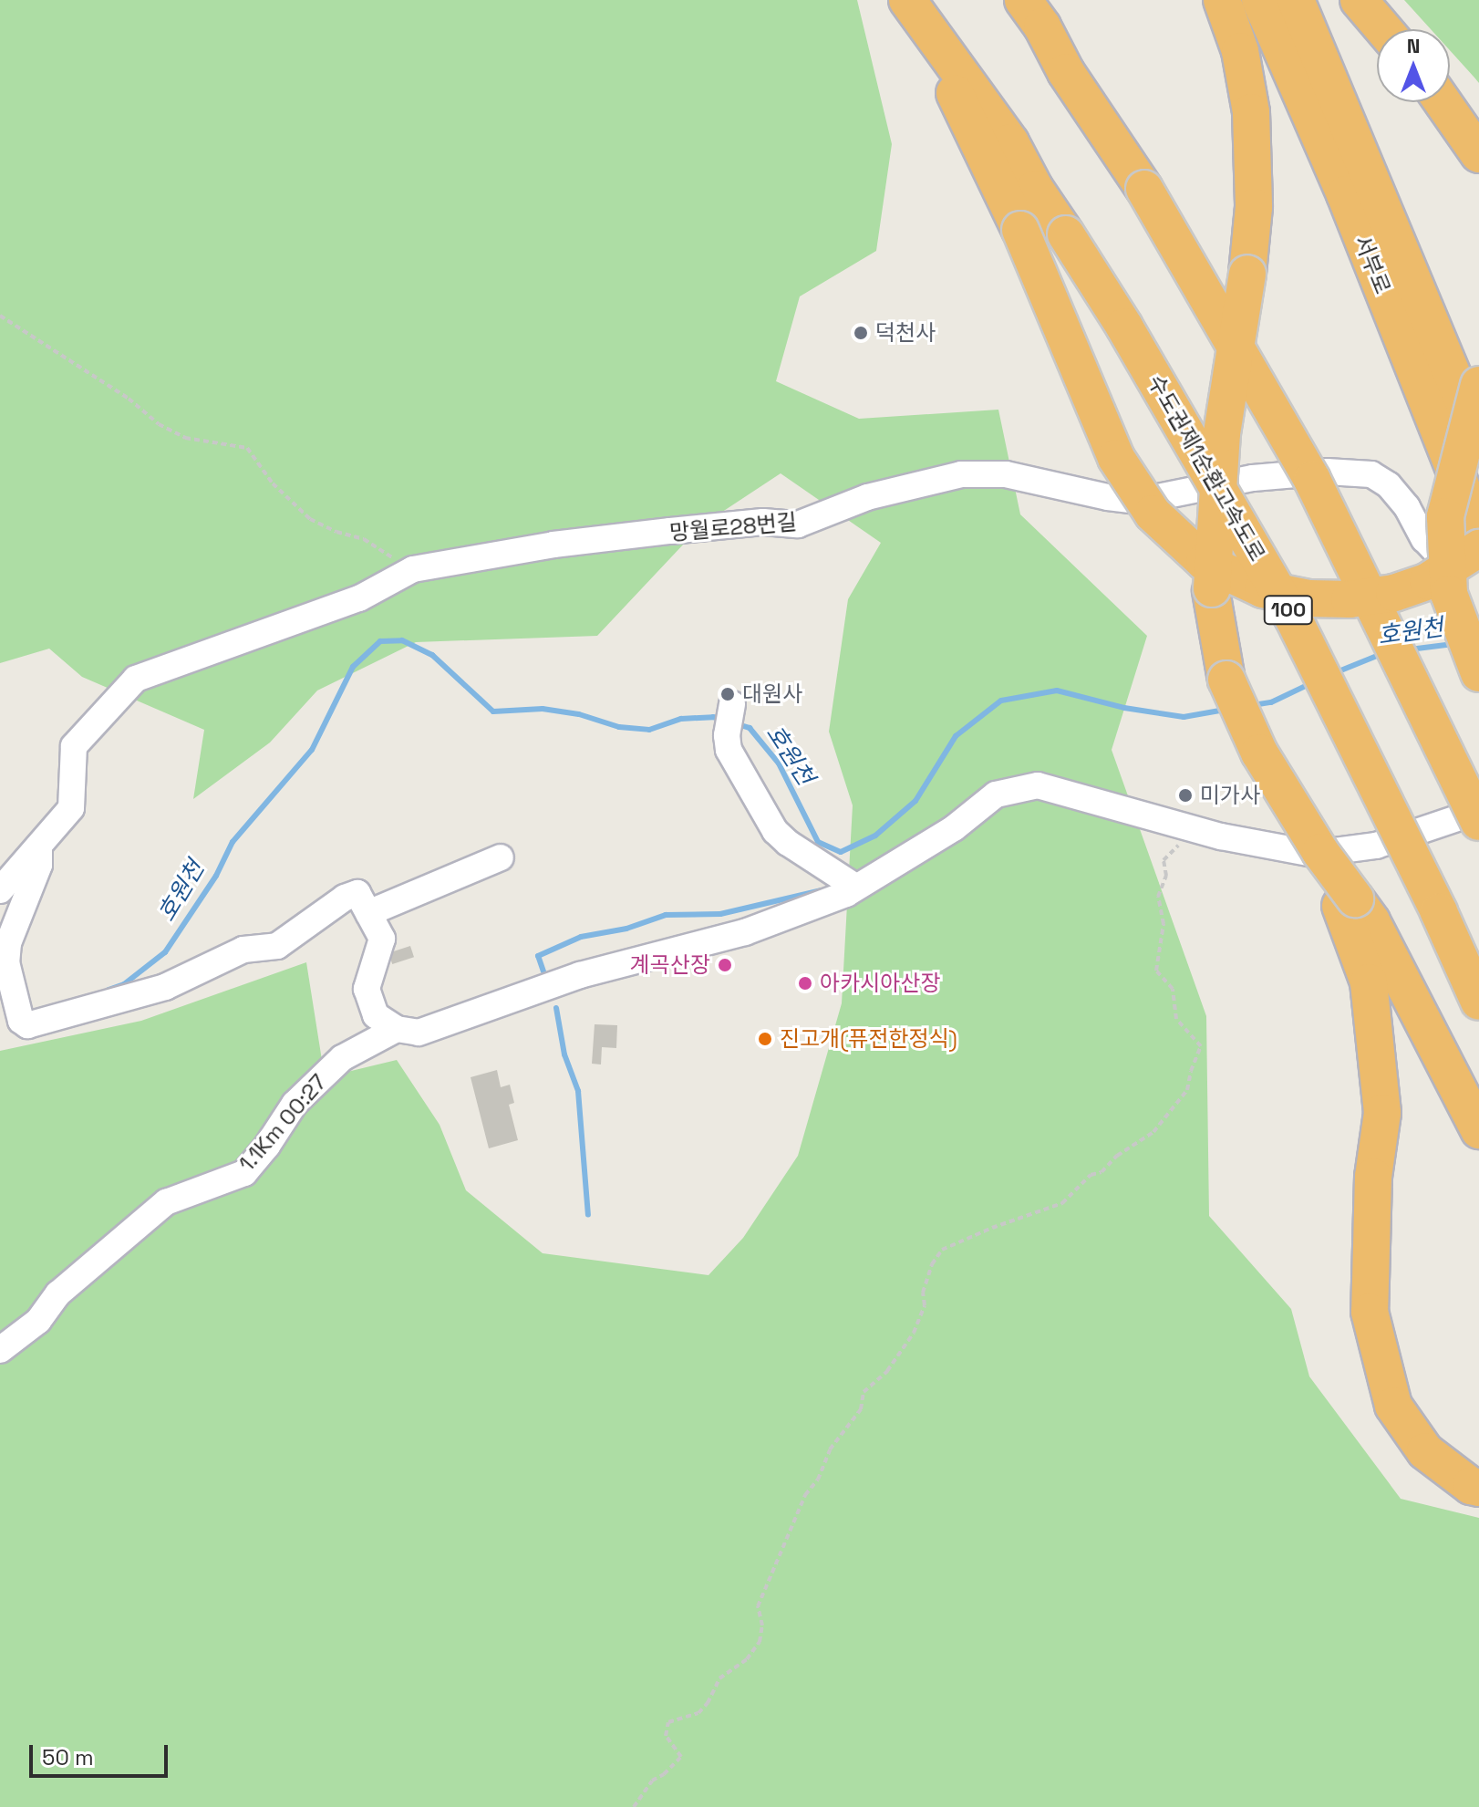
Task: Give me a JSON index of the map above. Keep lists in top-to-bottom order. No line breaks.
{"streets":{"highway":["서부로","수도권제1순환고속도로","100"],"street":["망월로28번길","1.1Km 00:27"]},"water":["호원천"],"places":["덕천사","대원사","미가사","계곡산장","아카시아산장","진고개(퓨전한정식)"],"scale_bar":"50 m","north":"top"}
